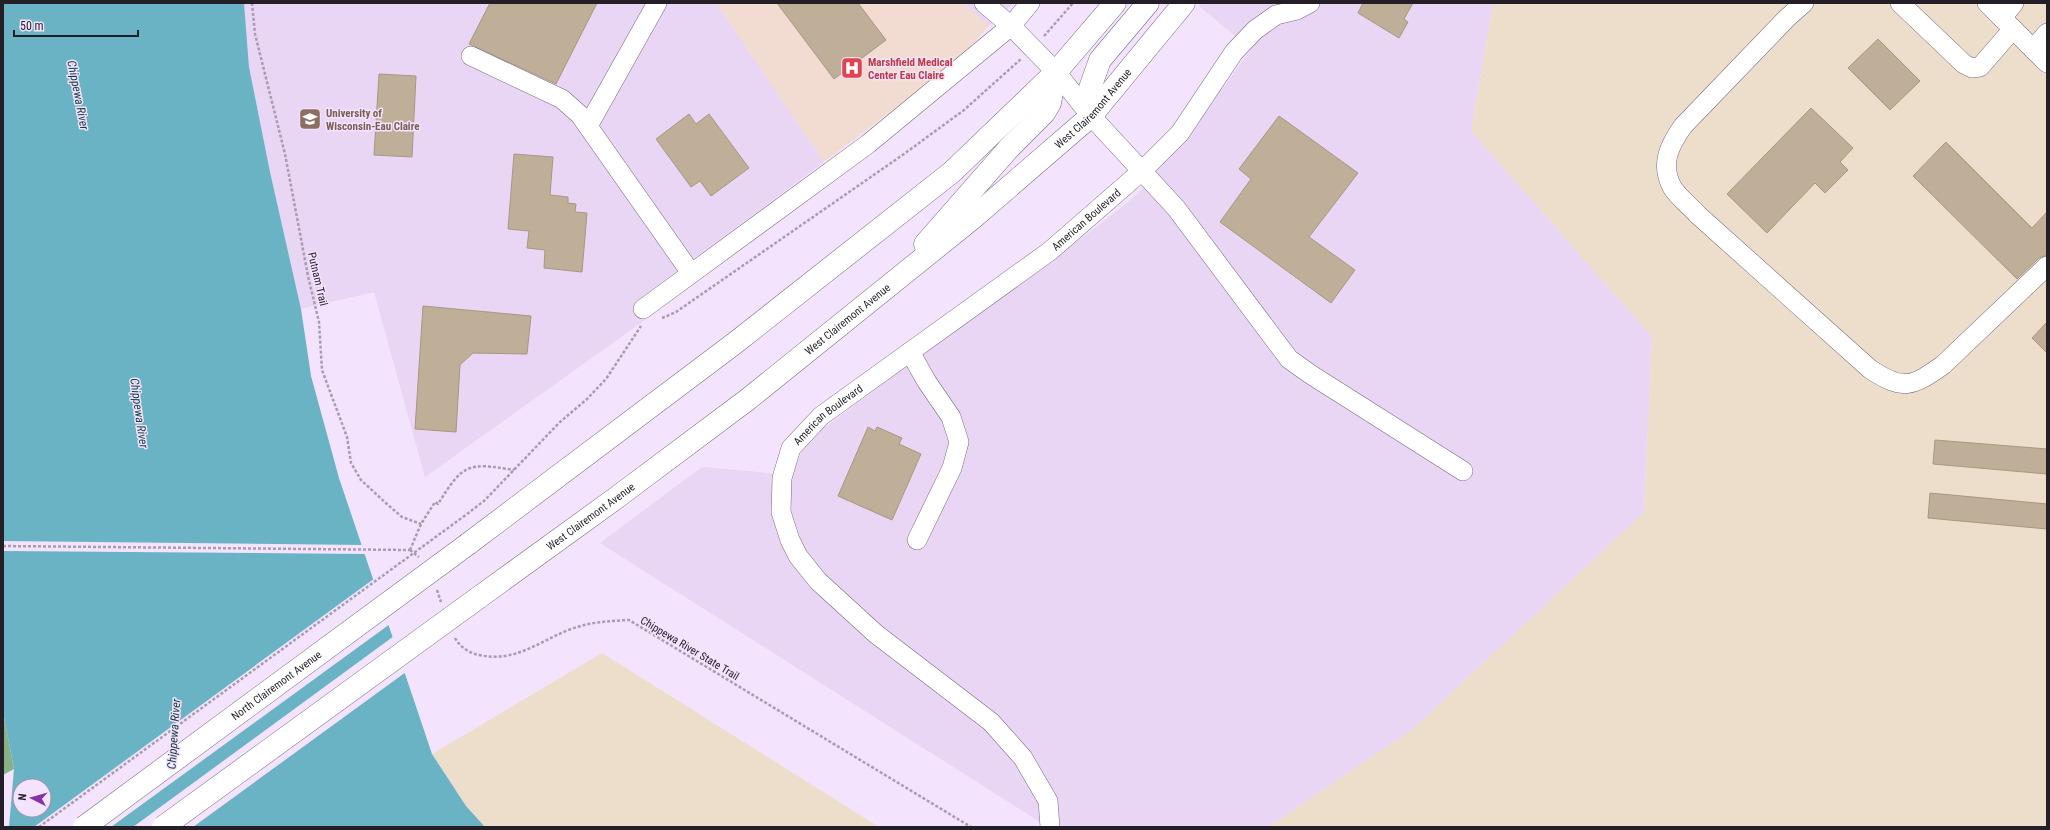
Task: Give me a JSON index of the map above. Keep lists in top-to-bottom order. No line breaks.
{"streets":{"main road":["West Clairemont Avenue","North Clairemont Avenue"],"street":["American Boulevard"],"path":["Putnam Trail","Chippewa River State Trail"]},"water":["Chippewa River"],"places":{"hospital":["Marshfield Medical Center Eau Claire"],"school or university":["University of Wisconsin-Eau Claire"]},"scale_bar":"50 m","north":"left"}
